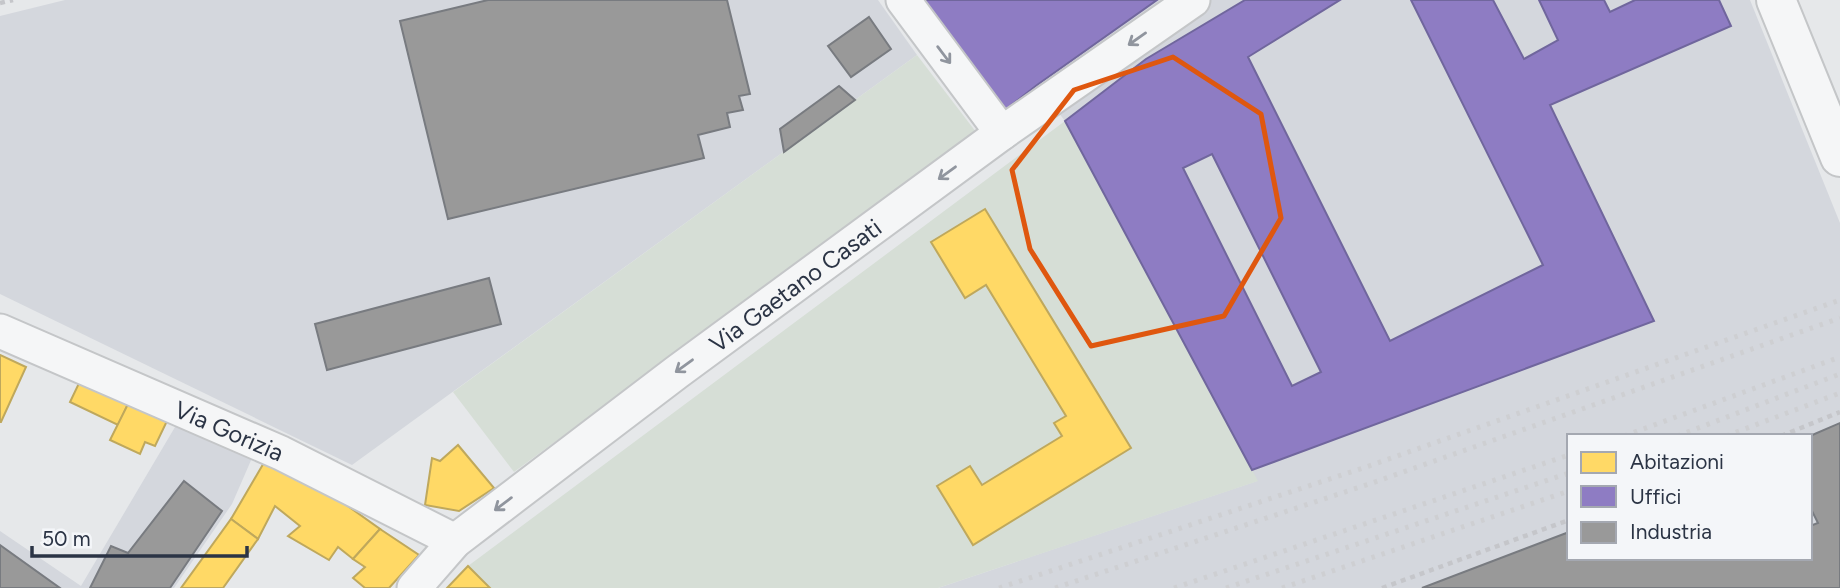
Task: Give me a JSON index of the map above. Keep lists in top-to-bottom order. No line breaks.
{"streets":{"street":["Via Gaetano Casati","Via Gorizia"]},"crossings":[["Via Gaetano Casati","Via Gorizia"]],"one_way":["Via Gaetano Casati"],"legend":["Abitazioni","Uffici","Industria"],"scale_bar":"50 m"}
